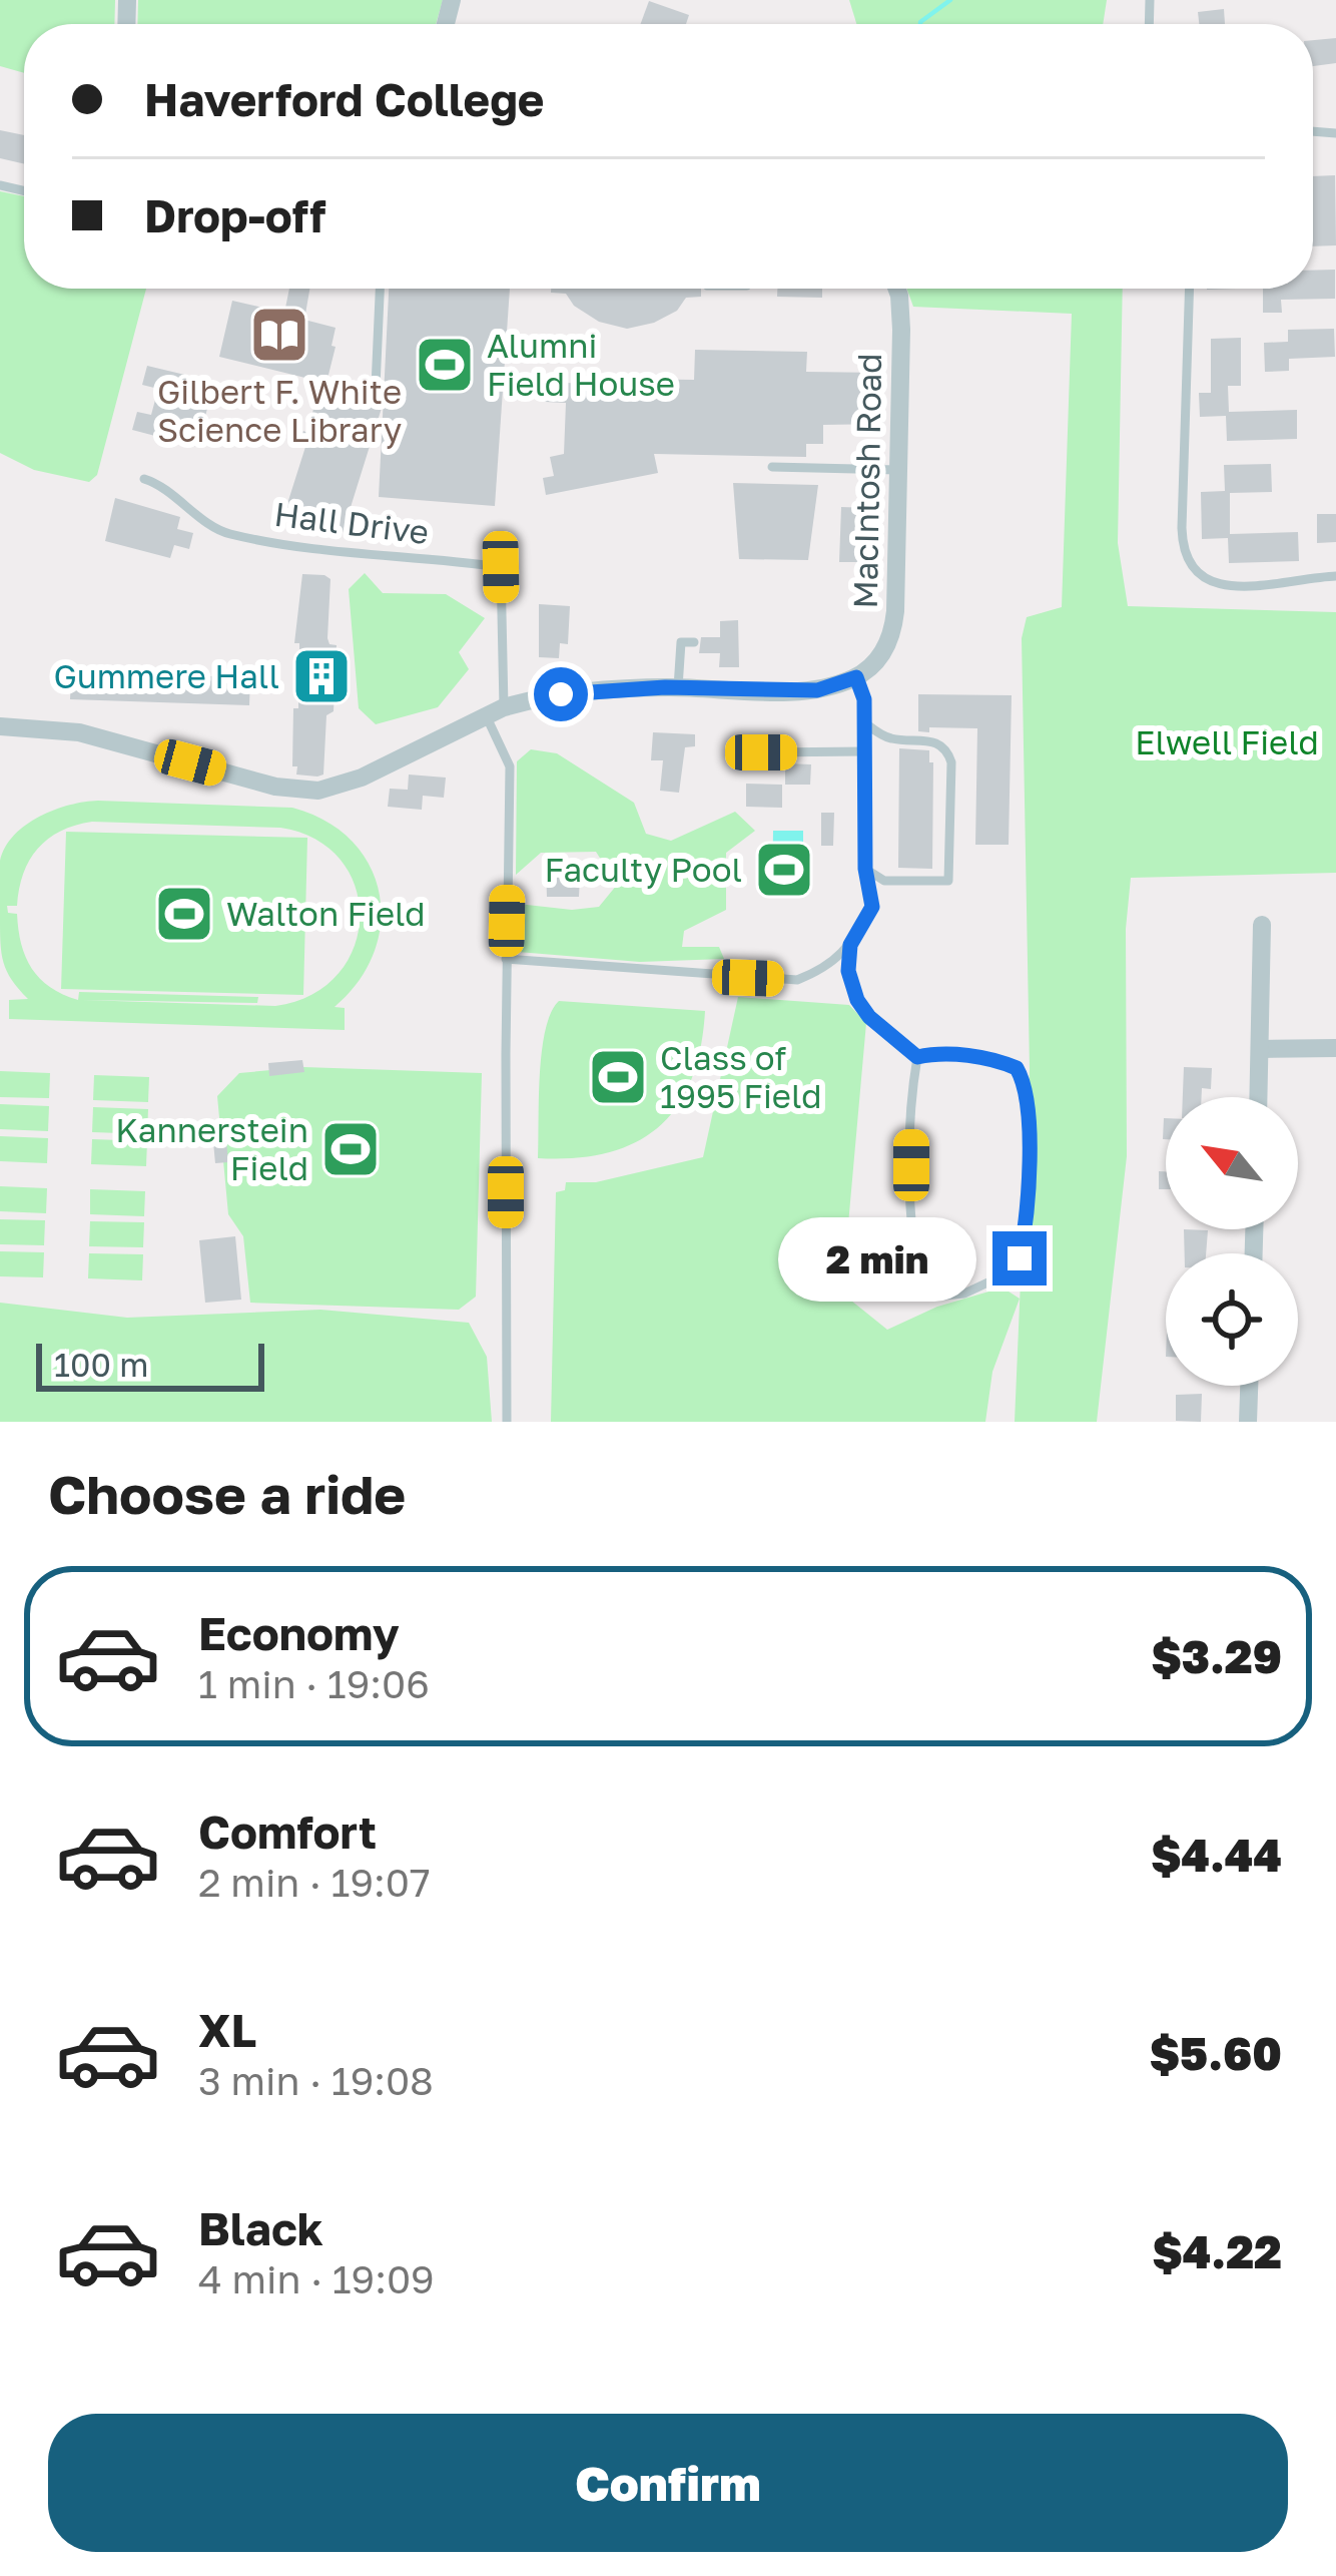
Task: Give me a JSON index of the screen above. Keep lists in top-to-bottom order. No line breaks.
{"streets":{"street":["MacIntosh Road"],"lane":["Hall Drive"]},"parks":["Elwell Field"],"places":{"library":["Gilbert F. White Science Library"],"sports":["Alumni Field House","Faculty Pool","Walton Field","Class of 1995 Field","Kannerstein Field"],"building":["Gummere Hall"]},"scale_bar":"100 m","north":"top left","page":{"banner":["Haverford College","Drop-off"],"bubble":"2 min","scale":"100 m","heading":"Choose a ride","list":[{"name":"Economy","note":"1 min · 19:06","value":"$3.29"},{"name":"Comfort","note":"2 min · 19:07","value":"$4.44"},{"name":"XL","note":"3 min · 19:08","value":"$5.60"},{"name":"Black","note":"4 min · 19:09","value":"$4.22"}],"buttons":"Confirm"}}
